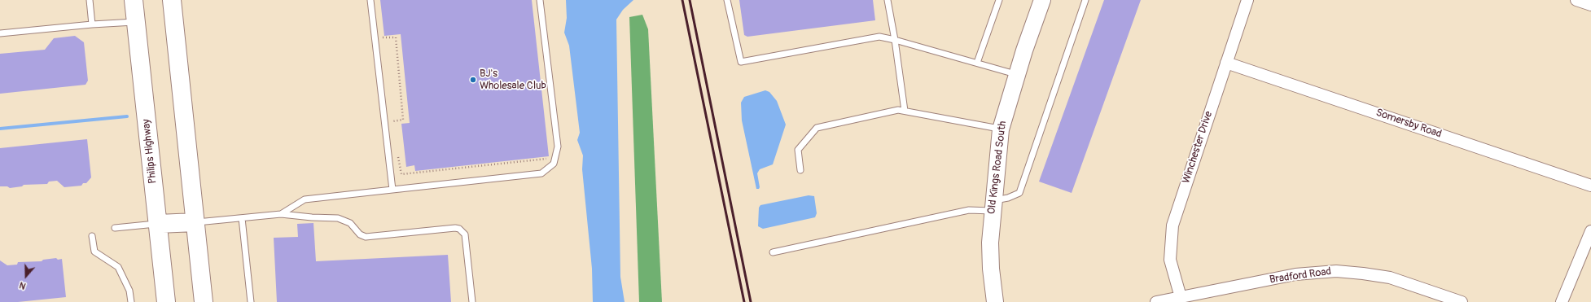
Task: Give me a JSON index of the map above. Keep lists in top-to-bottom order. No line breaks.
{"streets":{"main road":["Philips Highway"],"street":["Somersby Road","Winchester Drive","Old Kings Road South","Bradford Road"]},"crossings":[["Somersby Road","Winchester Drive"],["Winchester Drive","Bradford Road"]],"places":["BJ's Wholesale Club"],"north":"bottom"}
